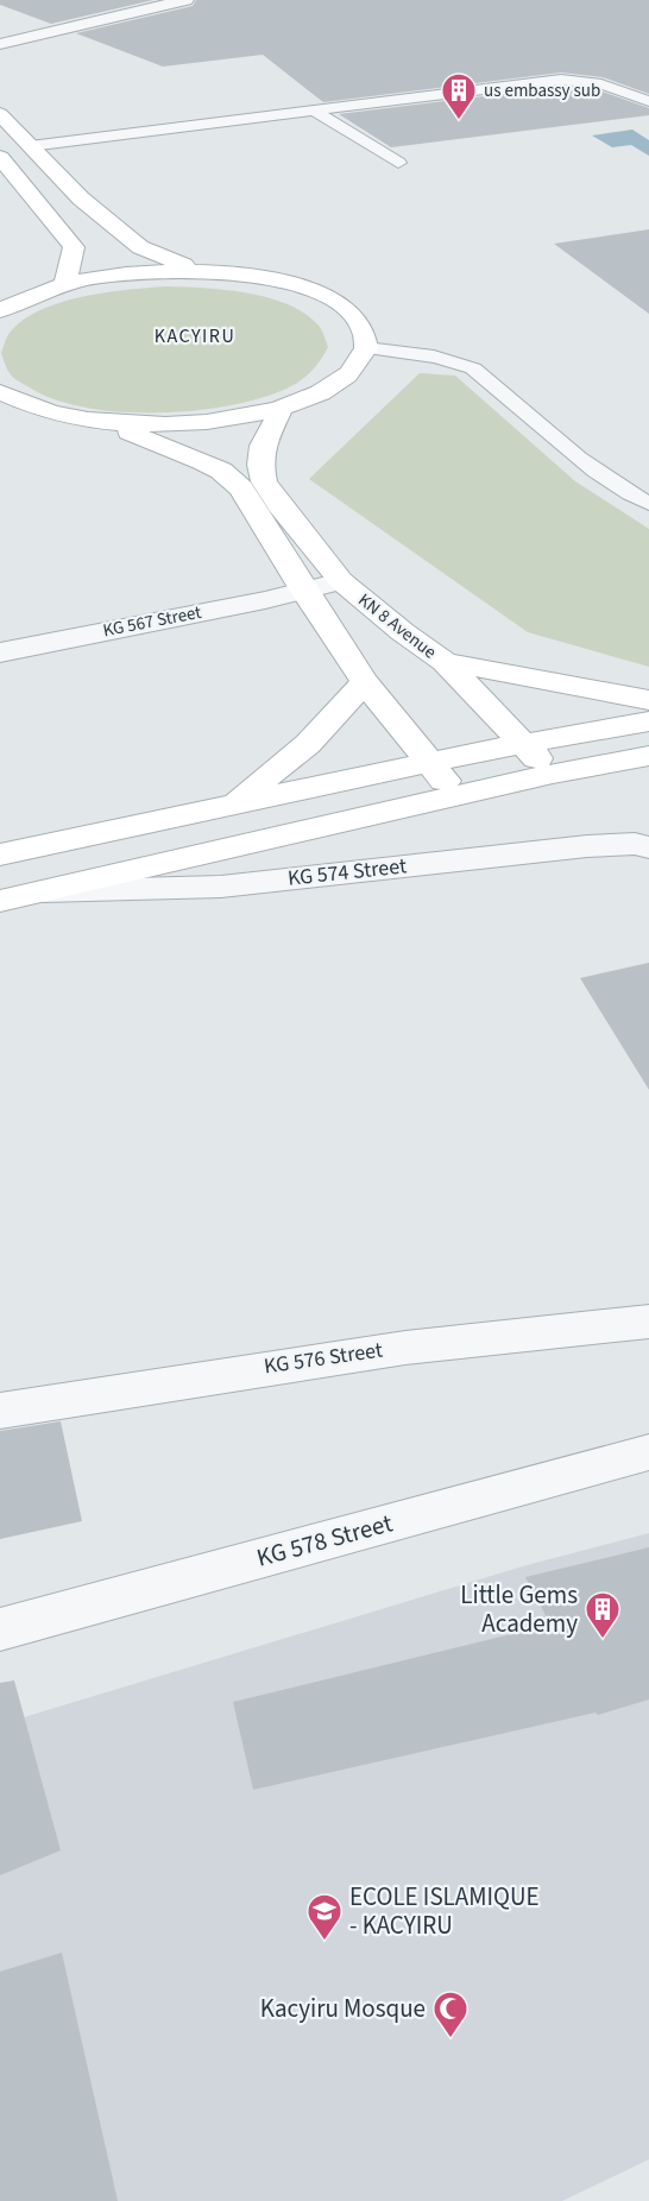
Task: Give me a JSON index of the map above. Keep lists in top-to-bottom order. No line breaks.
{"streets":{"main road":["KN 8 Avenue","KG 574 Street"],"street":["KG 567 Street","KG 576 Street","KG 578 Street"]},"crossings":[["KG 567 Street","KN 8 Avenue"],["KN 8 Avenue","KG 574 Street"]],"districts":["KACYIRU"],"places":{"building":["us embassy sub","Little Gems Academy"],"school or university":["ECOLE ISLAMIQUE - KACYIRU"],"mosque":["Kacyiru Mosque"]}}
